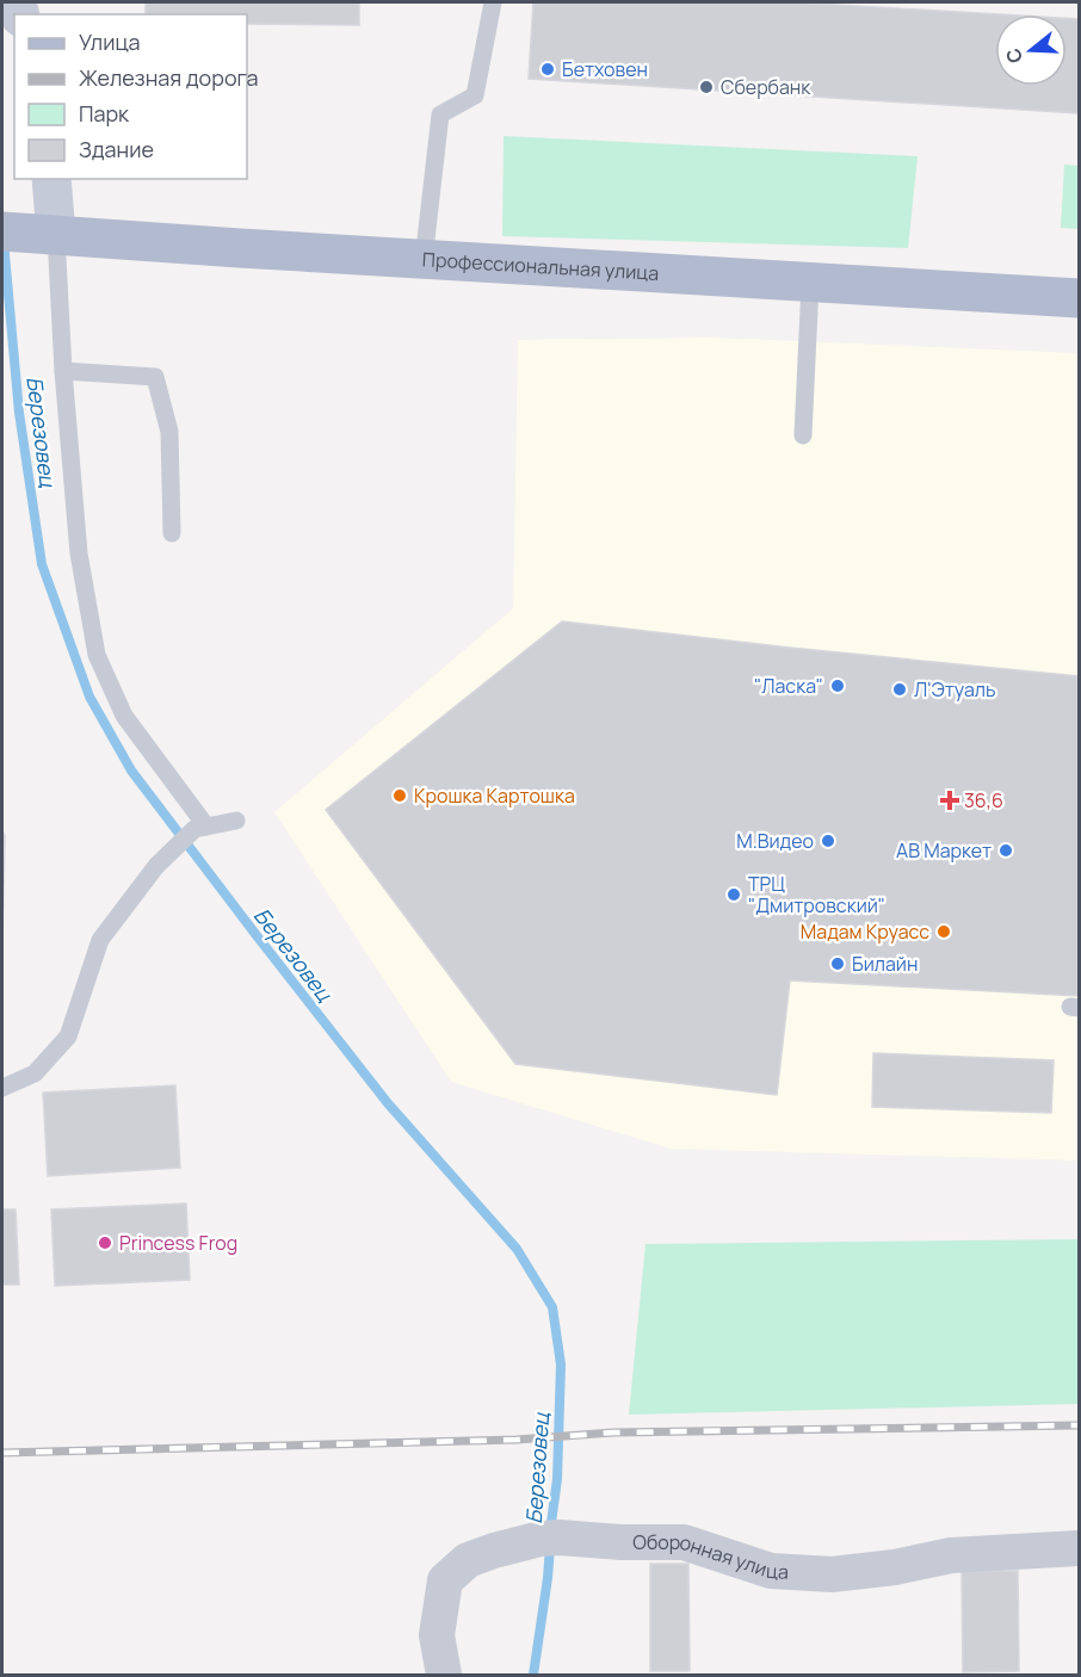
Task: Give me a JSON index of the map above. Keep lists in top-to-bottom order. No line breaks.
{"streets":{"main road":["Профессиональная улица"],"street":["Оборонная улица"]},"water":["Березовец"],"places":{"other":["Бетховен","Сбербанк","\"Ласка\"","Л'Этуаль","Крошка Картошка","М.Видео","АВ Маркет","ТРЦ \"Дмитровский\"","Мадам Круасс","Билайн","Princess Frog"],"health":["36,6"]},"legend":["Улица","Железная дорога","Парк","Здание"],"north":"left"}
